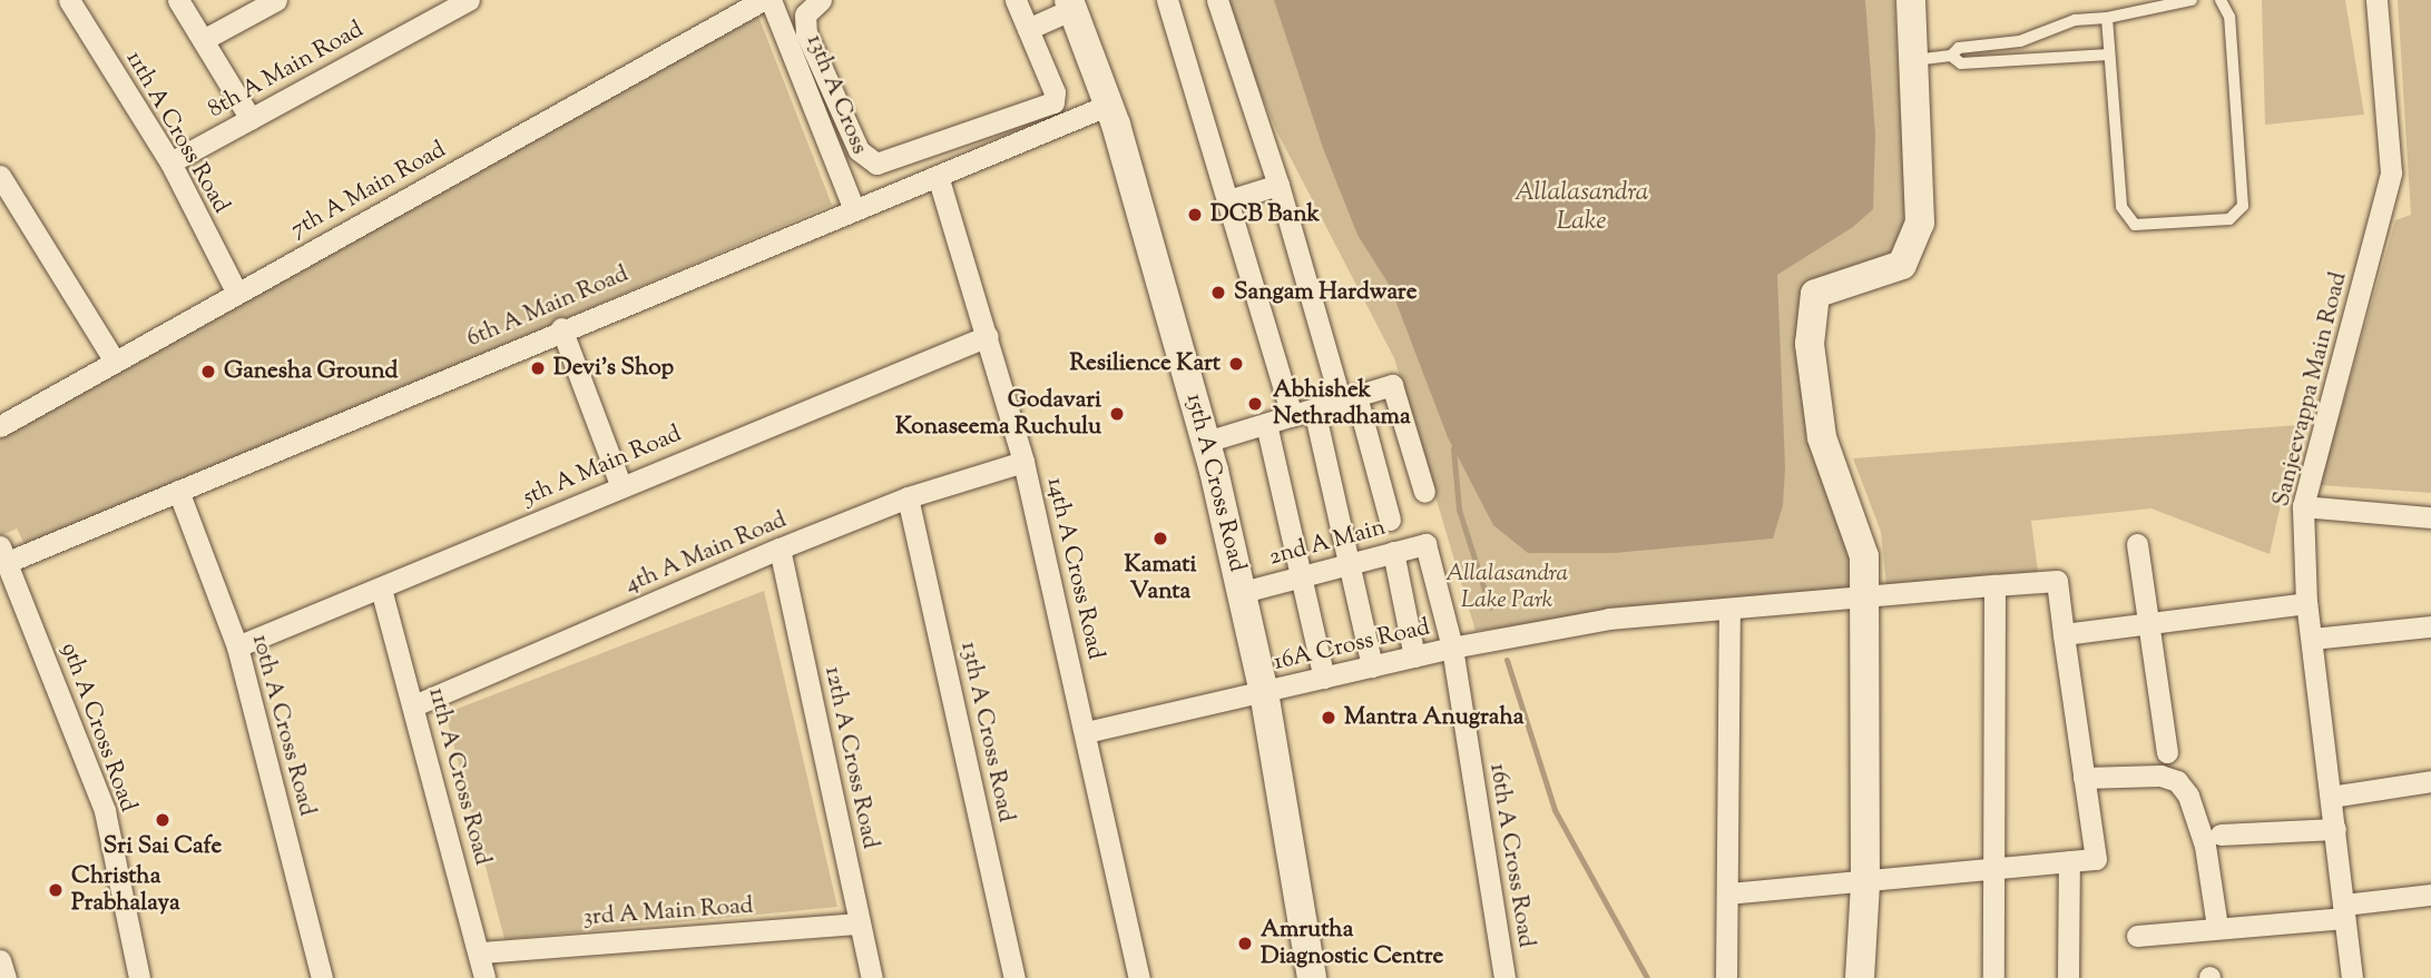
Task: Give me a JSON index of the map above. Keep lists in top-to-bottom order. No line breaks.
{"streets":{"street":["8th A Main Road","13th A Cross","11th A Cross Road","7th A Main Road","6th A Main Road","Sanjeevappa Main Road","5th A Main Road","15th A Cross Road","2nd A Main","4th A Main Road","14th A Cross Road","16A Cross Road","10th A Cross Road","9th A Cross Road","13th A Cross Road","12th A Cross Road","16th A Cross Road","3rd A Main Road"]},"crossings":[["8th A Main Road","11th A Cross Road"],["13th A Cross","6th A Main Road"],["11th A Cross Road","7th A Main Road"],["11th A Cross Road","5th A Main Road"],["11th A Cross Road","4th A Main Road"],["11th A Cross Road","3rd A Main Road"],["6th A Main Road","15th A Cross Road"],["6th A Main Road","14th A Cross Road"],["6th A Main Road","10th A Cross Road"],["6th A Main Road","9th A Cross Road"],["5th A Main Road","14th A Cross Road"],["5th A Main Road","10th A Cross Road"],["15th A Cross Road","2nd A Main"],["15th A Cross Road","16A Cross Road"],["2nd A Main","16th A Cross Road"],["4th A Main Road","14th A Cross Road"],["4th A Main Road","13th A Cross Road"],["4th A Main Road","12th A Cross Road"],["16A Cross Road","16th A Cross Road"],["12th A Cross Road","3rd A Main Road"]],"water":["Allalasandra Lake"],"parks":["Allalasandra Lake Park"],"places":["DCB Bank","Sangam Hardware","Resilience Kart","Devi's Shop","Ganesha Ground","Abhishek Nethradhama","Godavari Konaseema Ruchulu","Kamati Vanta","Mantra Anugraha","Sri Sai Cafe","Christha Prabhalaya","Amrutha Diagnostic Centre"]}
